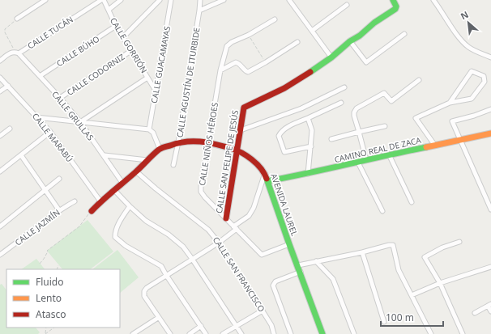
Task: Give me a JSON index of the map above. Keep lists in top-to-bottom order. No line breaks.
{"streets":{"street":["CALLE TUCÁN","CALLE GORRIÓN","CALLE BÚHO","CALLE GUACAMAYAS","CALLE CODORNIZ","CALLE AGUSTÍN DE ITURBIDE","CALLE GRULLAS","CALLE MARABÚ","CALLE NIÑOS HÉROES","CAMINO REAL DE ZACA","CALLE SAN FELIPE DE JESÚS","AVENIDA LAUREL","CALLE JAZMÍN","CALLE SAN FRANCISCO"]},"crossings":[["CALLE TUCÁN","CALLE GRULLAS"],["CALLE GORRIÓN","CALLE BÚHO"],["CALLE GORRIÓN","CALLE GUACAMAYAS"],["CALLE GORRIÓN","CALLE CODORNIZ"],["CALLE BÚHO","CALLE GRULLAS"],["CALLE CODORNIZ","CALLE GRULLAS"],["CALLE AGUSTÍN DE ITURBIDE","AVENIDA LAUREL"],["CALLE GRULLAS","AVENIDA LAUREL"],["CALLE MARABÚ","AVENIDA LAUREL"],["CALLE NIÑOS HÉROES","CALLE SAN FELIPE DE JESÚS"],["CALLE NIÑOS HÉROES","AVENIDA LAUREL"],["CAMINO REAL DE ZACA","AVENIDA LAUREL"],["CALLE SAN FELIPE DE JESÚS","AVENIDA LAUREL"],["AVENIDA LAUREL","CALLE SAN FRANCISCO"]],"legend":["Fluido","Lento","Atasco"],"scale_bar":"100 m","north":"top left"}
